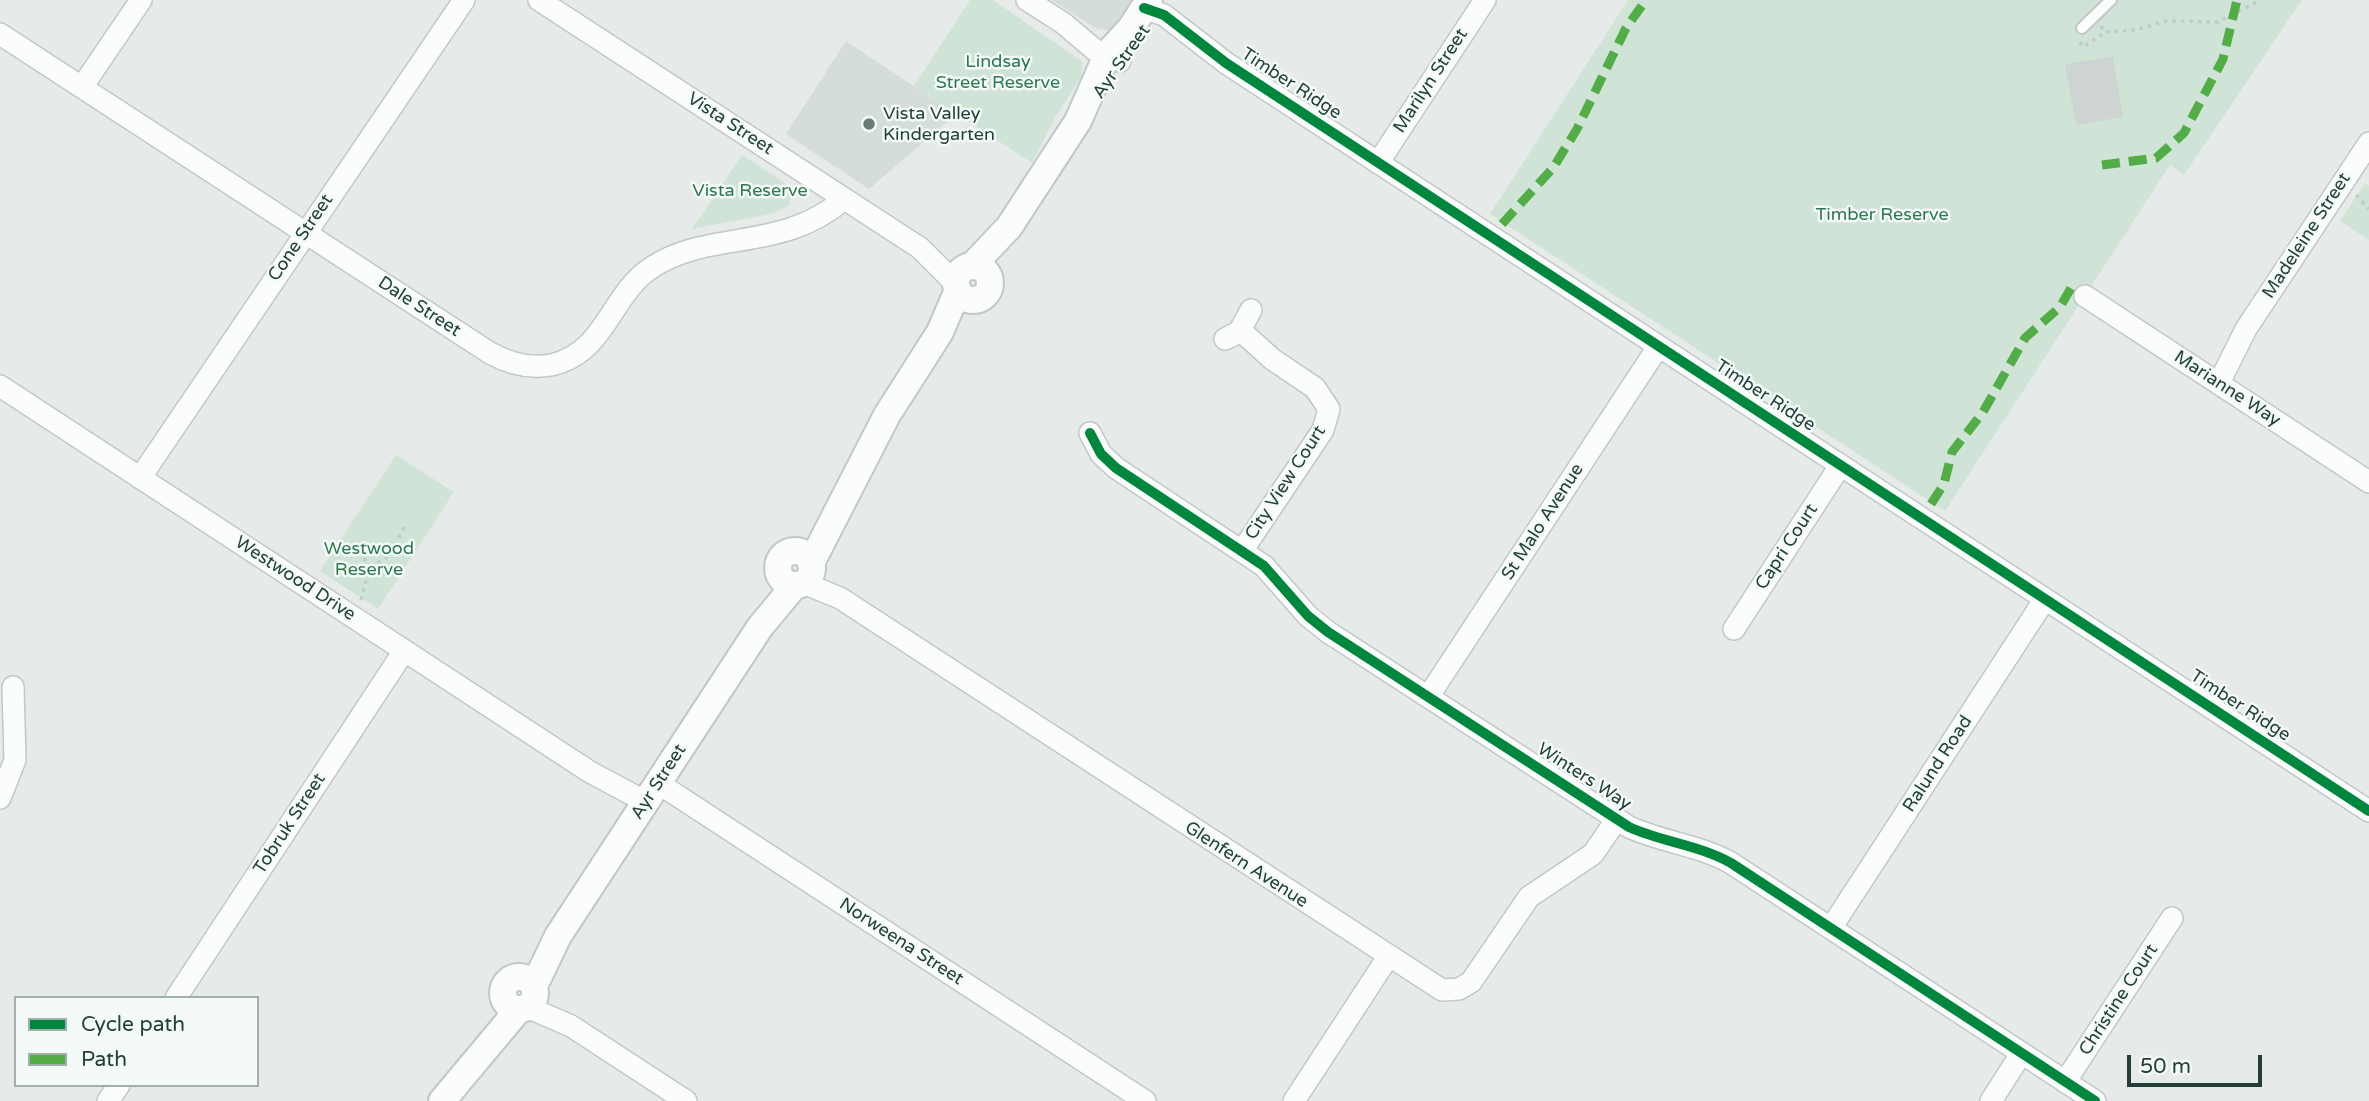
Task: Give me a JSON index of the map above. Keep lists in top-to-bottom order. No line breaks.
{"streets":{"street":["Ayr Street","Marilyn Street","Timber Ridge","Vista Street","Madeleine Street","Cone Street","Dale Street","Marianne Way","City View Court","St Malo Avenue","Capri Court","Westwood Drive","Ralund Road","Winters Way","Tobruk Street","Glenfern Avenue","Norweena Street","Christine Court"]},"crossings":[["Ayr Street","Timber Ridge"],["Ayr Street","Vista Street"],["Ayr Street","Westwood Drive"],["Ayr Street","Glenfern Avenue"],["Ayr Street","Norweena Street"],["Marilyn Street","Timber Ridge"],["Timber Ridge","St Malo Avenue"],["Timber Ridge","Capri Court"],["Timber Ridge","Ralund Road"],["Vista Street","Dale Street"],["Madeleine Street","Marianne Way"],["Cone Street","Dale Street"],["Cone Street","Westwood Drive"],["City View Court","Winters Way"],["St Malo Avenue","Winters Way"],["Westwood Drive","Tobruk Street"],["Westwood Drive","Norweena Street"],["Ralund Road","Winters Way"],["Winters Way","Glenfern Avenue"],["Winters Way","Christine Court"]],"parks":["Lindsay Street Reserve","Vista Reserve","Timber Reserve","Westwood Reserve"],"places":["Vista Valley Kindergarten"],"legend":["Cycle path","Path"],"scale_bar":"50 m"}
